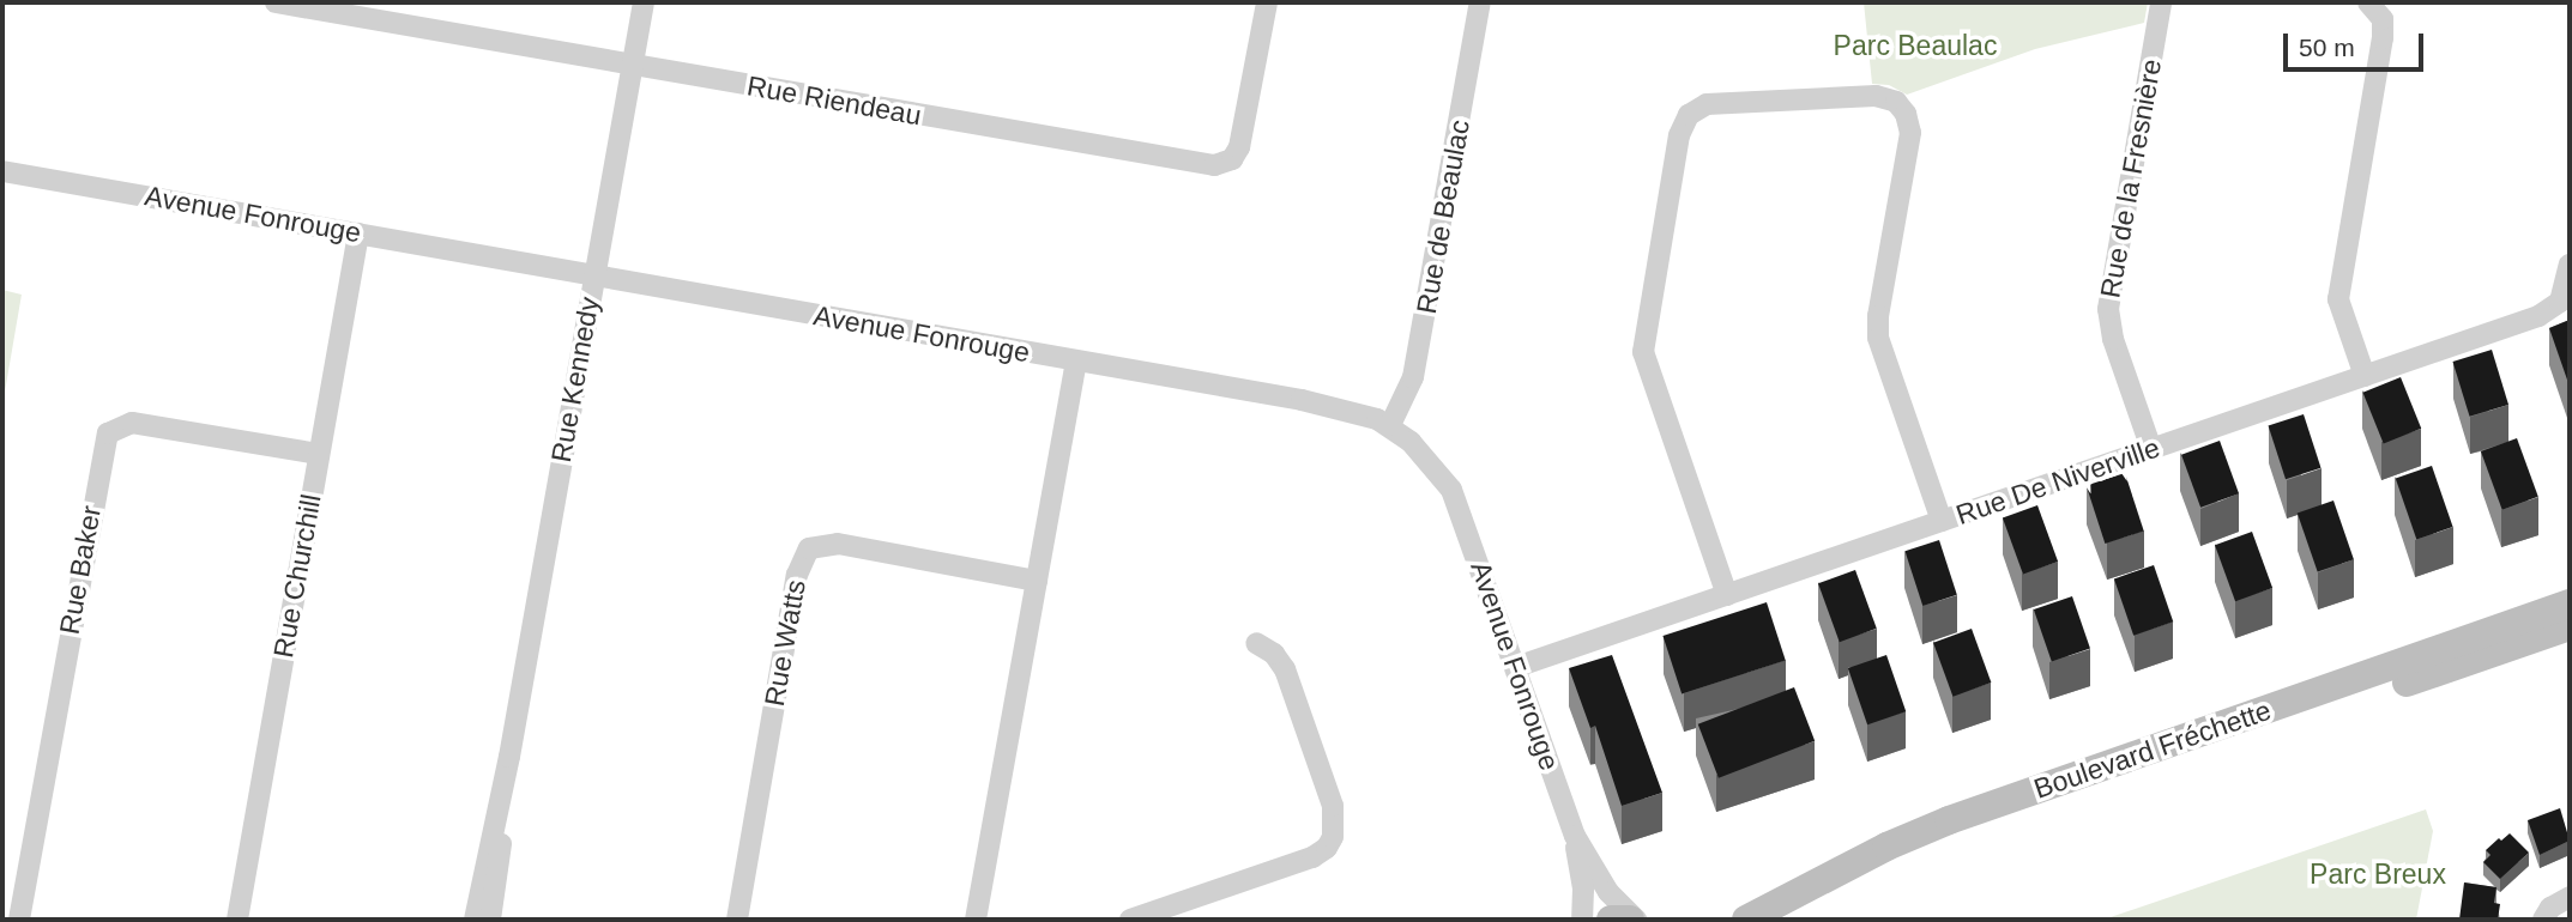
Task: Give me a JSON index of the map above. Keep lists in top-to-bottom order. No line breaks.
{"streets":{"main road":["Boulevard Fréchette"],"street":["Rue Riendeau","Rue de la Fresnière","Avenue Fonrouge","Rue de Beaulac","Rue Kennedy","Rue De Niverville","Rue Baker","Rue Churchill","Rue Watts"]},"crossings":[["Rue Riendeau","Rue Kennedy"],["Rue de la Fresnière","Rue De Niverville"],["Avenue Fonrouge","Rue de Beaulac"],["Avenue Fonrouge","Rue Kennedy"],["Avenue Fonrouge","Rue De Niverville"],["Avenue Fonrouge","Rue Churchill"],["Rue Baker","Rue Churchill"]],"parks":["Parc Beaulac","Parc Breux"],"scale_bar":"50 m"}
